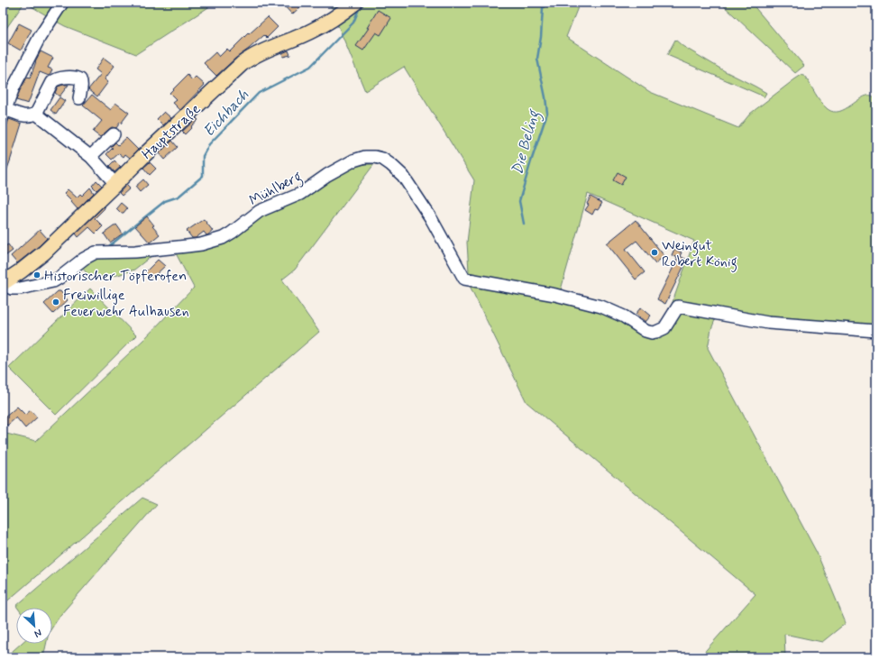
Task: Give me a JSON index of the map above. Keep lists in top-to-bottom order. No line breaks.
{"streets":{"main road":["Hauptstraße"],"street":["Mühlberg"]},"crossings":[["Hauptstraße","Mühlberg"]],"water":["Eichbach","Die Beling"],"places":["Weingut Robert König","Historischer Töpferofen","Freiwillige Feuerwehr Aulhausen"],"north":"bottom right"}
